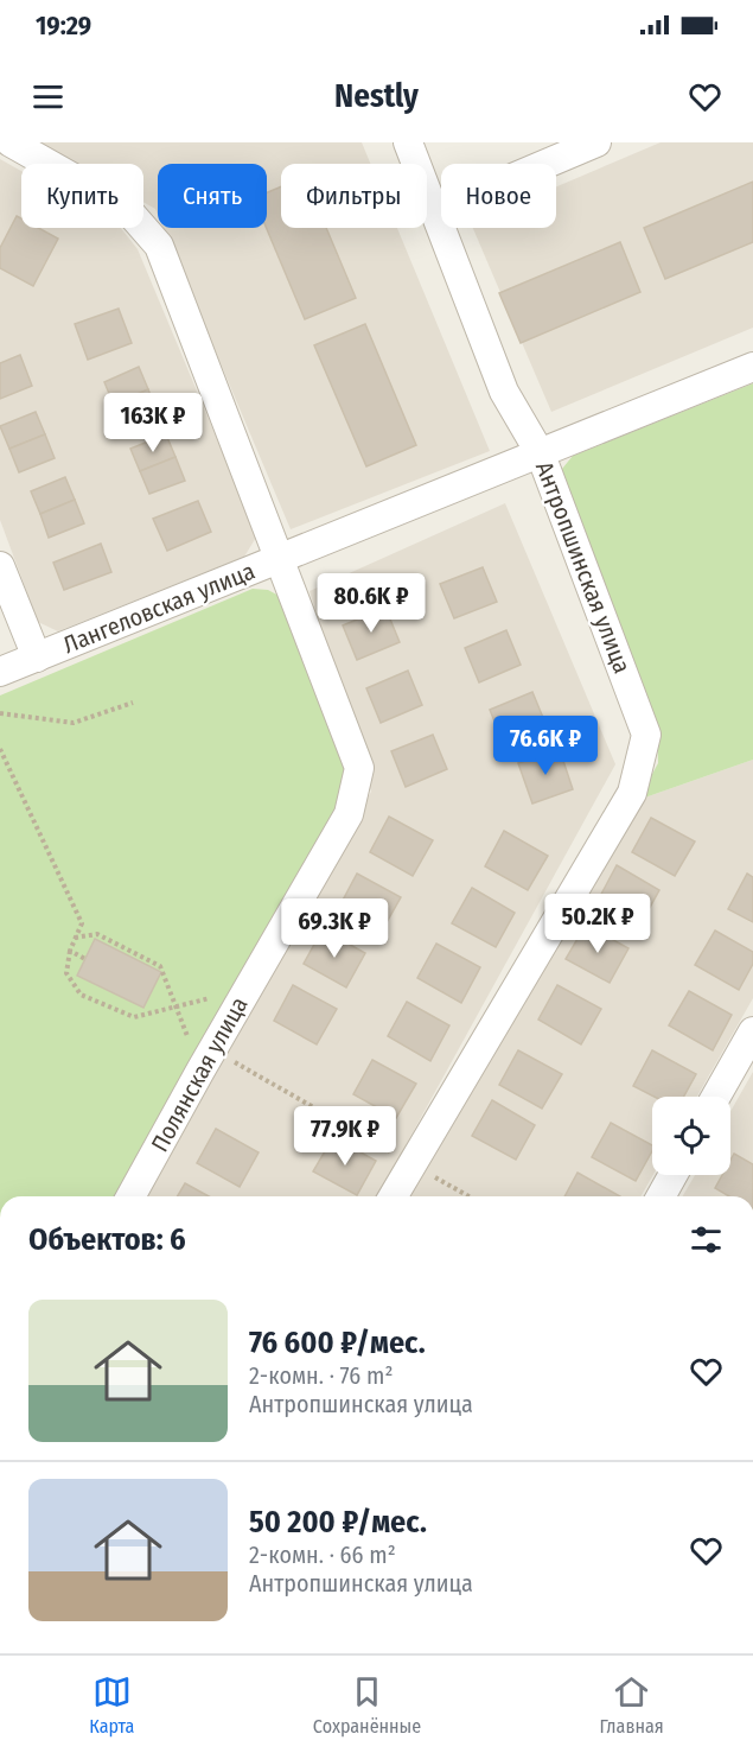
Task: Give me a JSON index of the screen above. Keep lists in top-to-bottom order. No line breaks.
{"streets":{"street":["Антропшинская улица","Лангеловская улица","Полянская улица"]},"crossings":[["Антропшинская улица","Лангеловская улица"],["Лангеловская улица","Полянская улица"]],"page":{"status":"19:29","header":"Nestly","chip":["Купить","Снять","Фильтры","Новое"],"price":["163K ₽","80.6K ₽","76.6K ₽","50.2K ₽","69.3K ₽","77.9K ₽"],"heading":"Объектов: 6","list":[{"name":"76 600 ₽/мес.","note":"2-комн. · 76 m² · Антропшинская улица"},{"name":"50 200 ₽/мес.","note":"2-комн. · 66 m² · Антропшинская улица"}],"tabs":["Карта","Сохранённые","Главная"]}}
